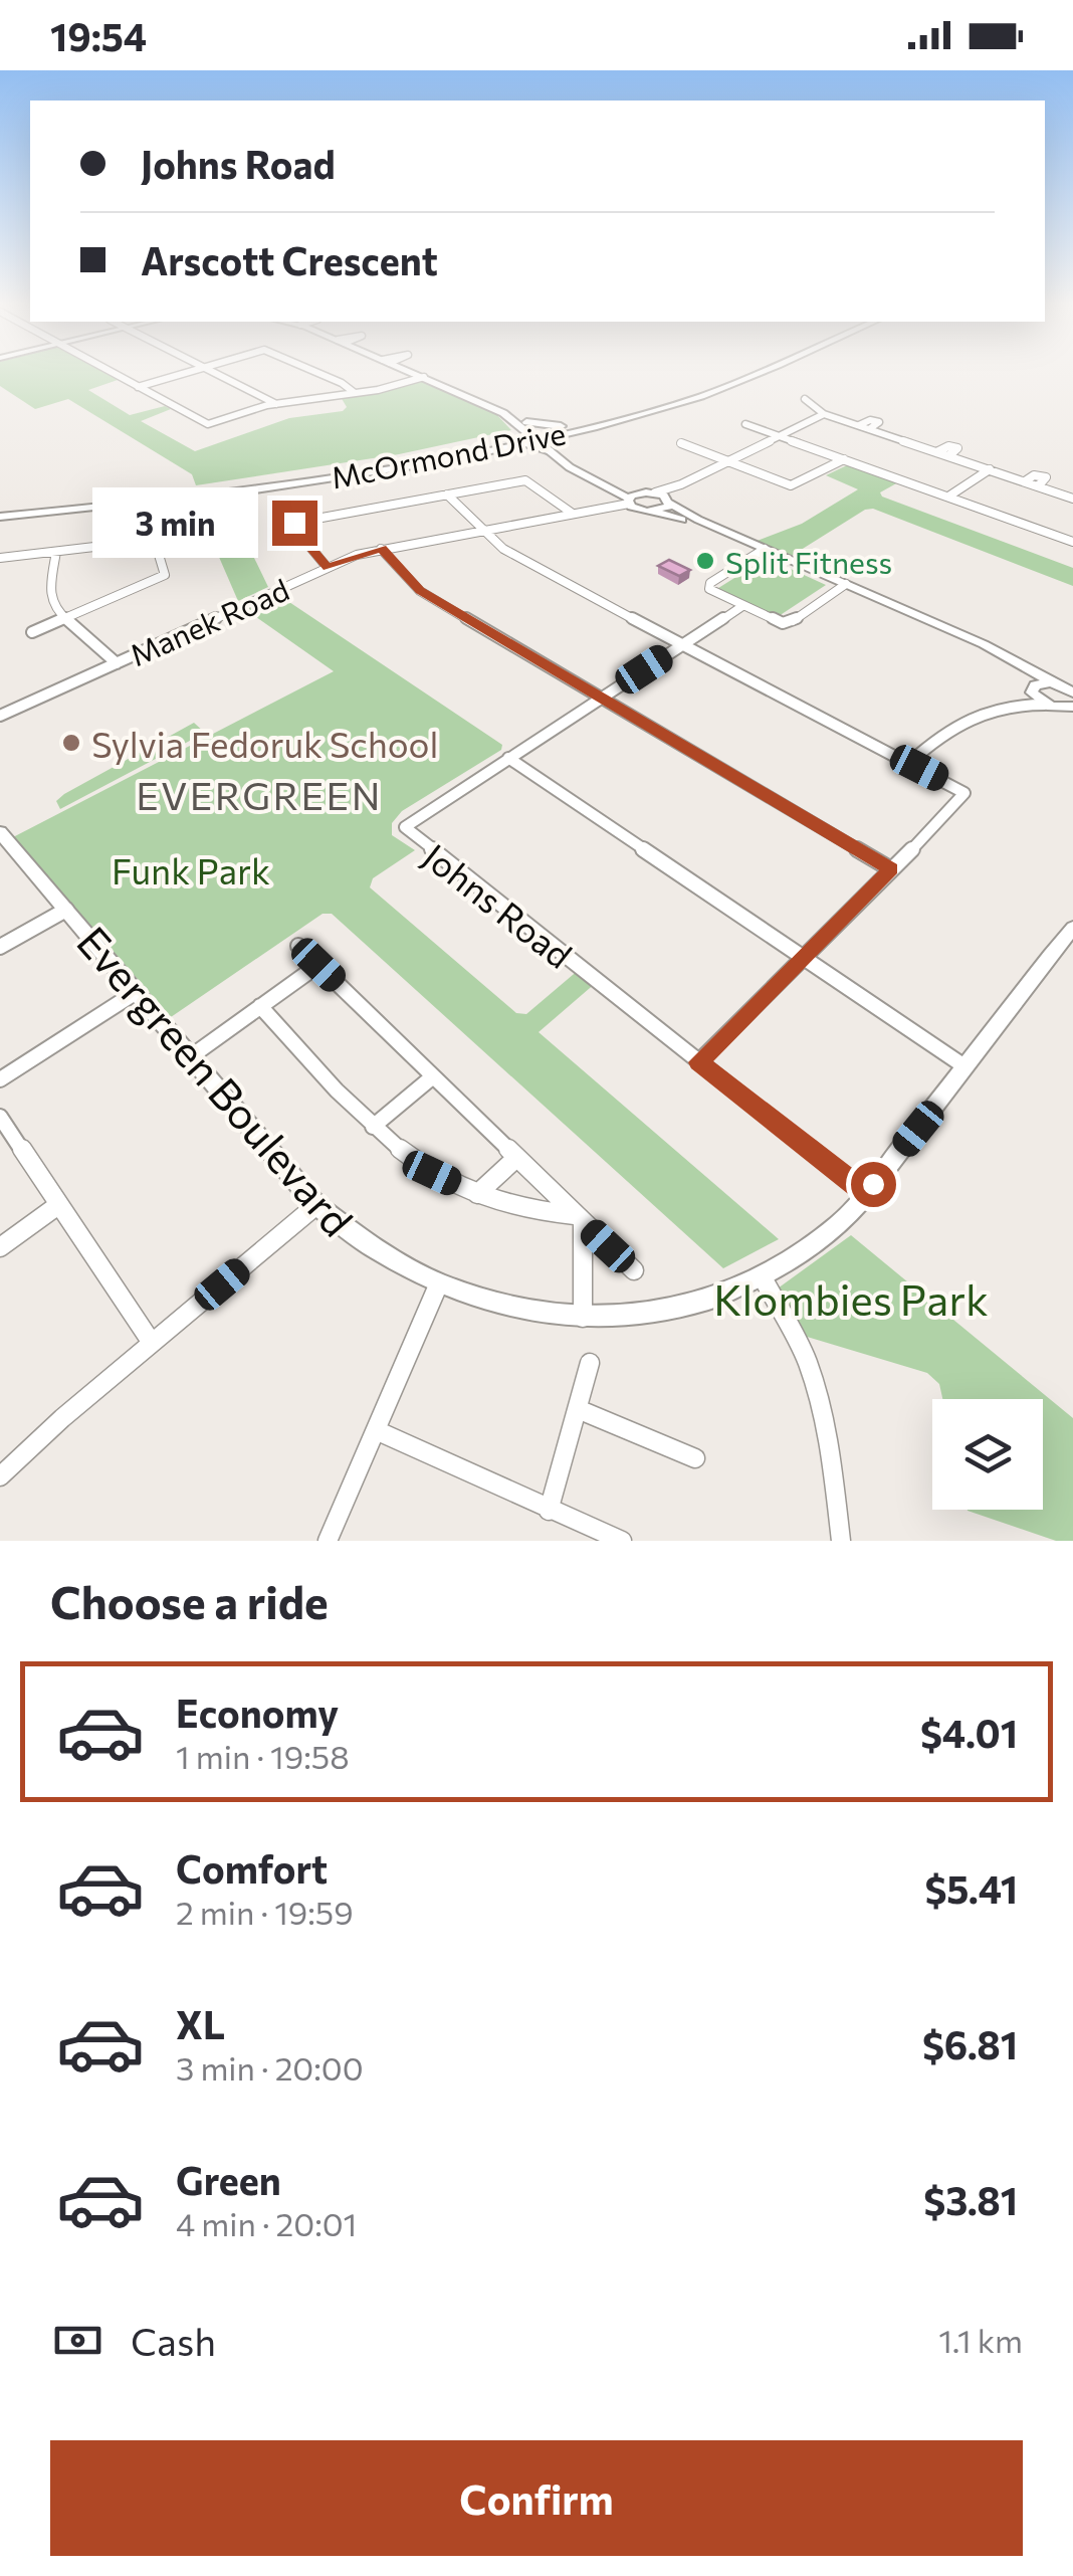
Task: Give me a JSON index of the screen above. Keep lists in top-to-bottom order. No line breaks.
{"streets":{"main road":["McOrmond Drive"],"street":["Manek Road","Johns Road","Evergreen Boulevard"]},"crossings":[["Johns Road","Evergreen Boulevard"]],"districts":["EVERGREEN"],"parks":["Funk Park","Klombies Park"],"places":["Split Fitness","Sylvia Fedoruk School"],"page":{"status":"19:54","banner":["Johns Road","Arscott Crescent"],"bubble":"3 min","heading":"Choose a ride","list":[{"name":"Economy","note":"1 min · 19:58","value":"$4.01"},{"name":"Comfort","note":"2 min · 19:59","value":"$5.41"},{"name":"XL","note":"3 min · 20:00","value":"$6.81"},{"name":"Green","note":"4 min · 20:01","value":"$3.81"}],"pay":["Cash","1.1 km"],"buttons":"Confirm"}}
